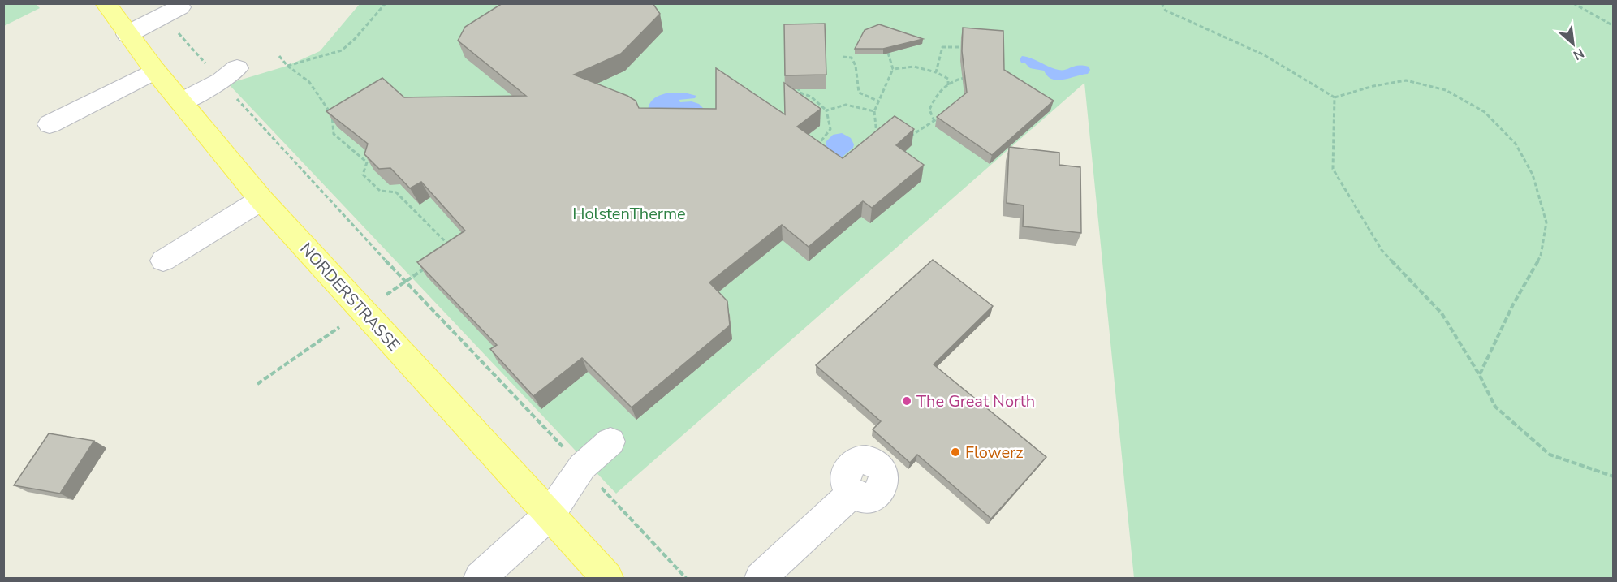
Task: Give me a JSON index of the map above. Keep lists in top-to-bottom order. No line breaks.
{"streets":{"main road":["NORDERSTRASSE"]},"parks":["HolstenTherme"],"places":["The Great North","Flowerz"],"north":"bottom right"}
